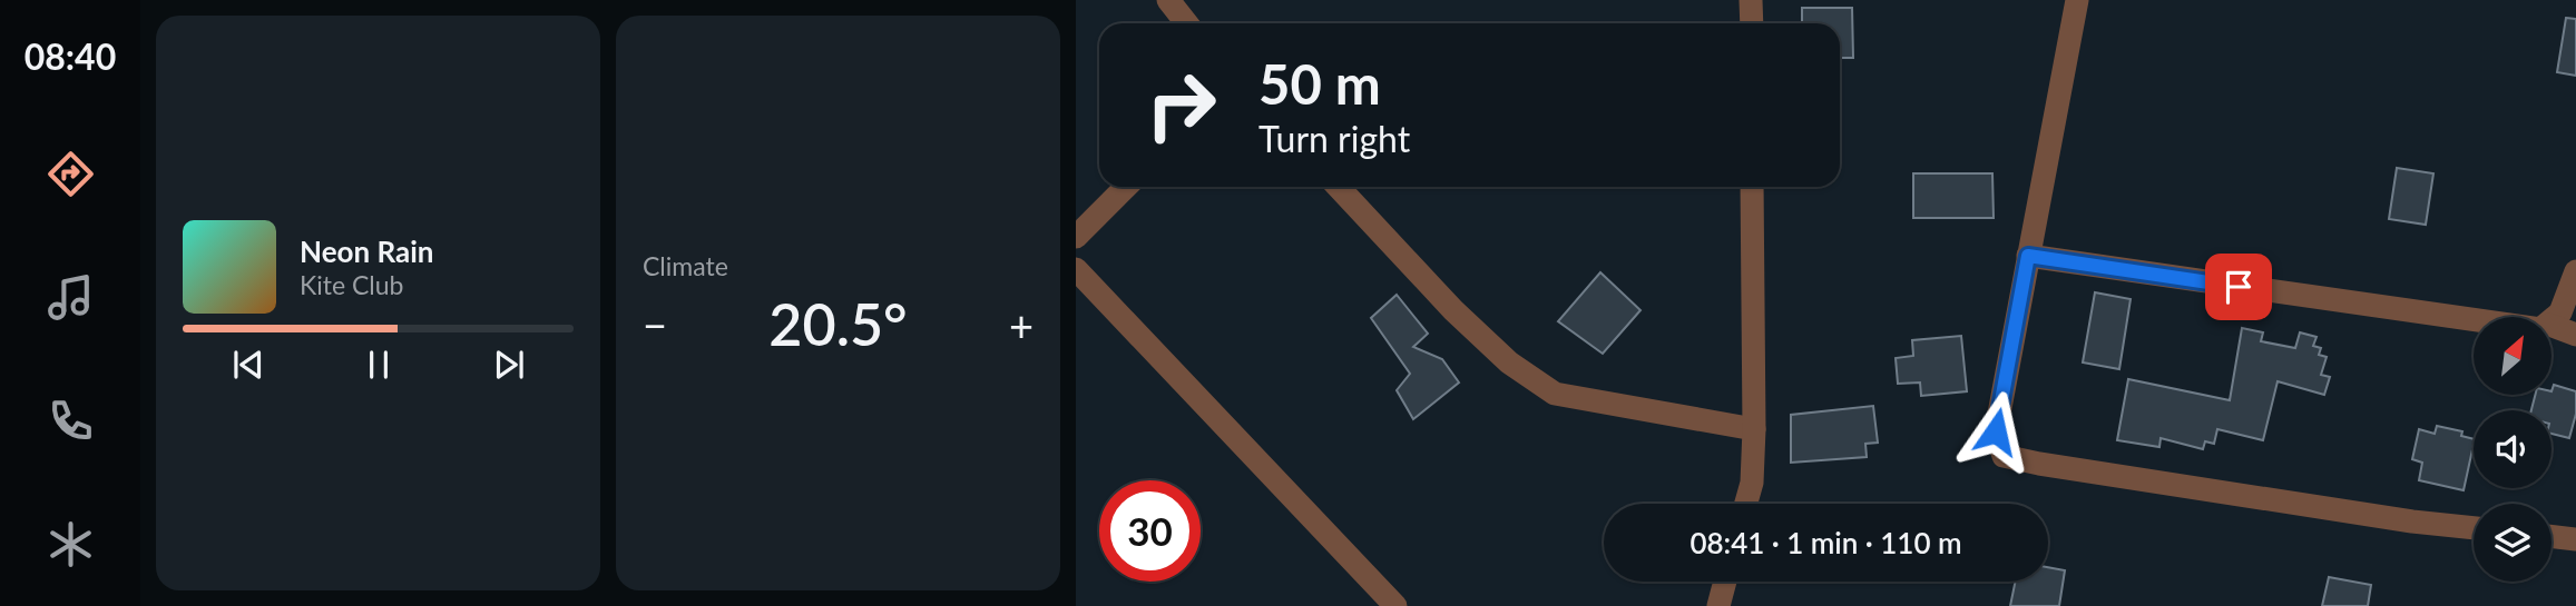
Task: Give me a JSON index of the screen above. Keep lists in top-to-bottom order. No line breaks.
{"north":"top right","page":{"tabs":"08:40","tile":"Climate","turn":["50 m","Turn right"],"song":["Neon Rain","Kite Club"],"heat":["−","20.5°","+"],"limit":"30","trip":"08:41 · 1 min · 110 m"}}
